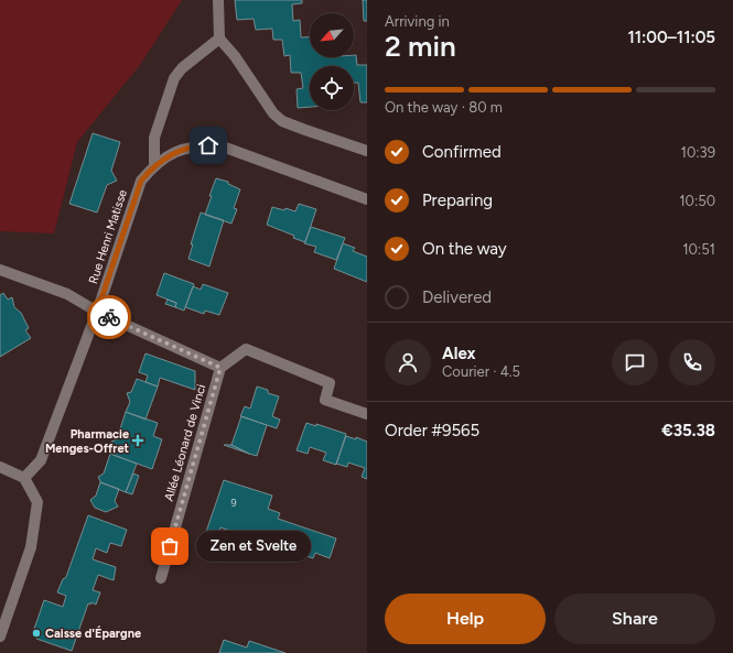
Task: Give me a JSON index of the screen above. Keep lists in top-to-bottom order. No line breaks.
{"streets":{"street":["Rue Henri Matisse","Allée Léonard de Vinci"]},"places":{"health":["Pharmacie Menges-Offret"],"other":["Zen et Svelte","Caisse d'Épargne"]},"house_numbers":["9"],"north":"bottom left","page":{"heading":["2 min","Arriving in","11:00–11:05"],"panel":["Alex","Courier · 4.5","Order #9565","€35.38"],"bar":"On the way · 80 m","list":[["Confirmed","10:39"],["Preparing","10:50"],["On the way","10:51"],"Delivered"],"bubble":"Zen et Svelte","buttons":["Help","Share"]}}
